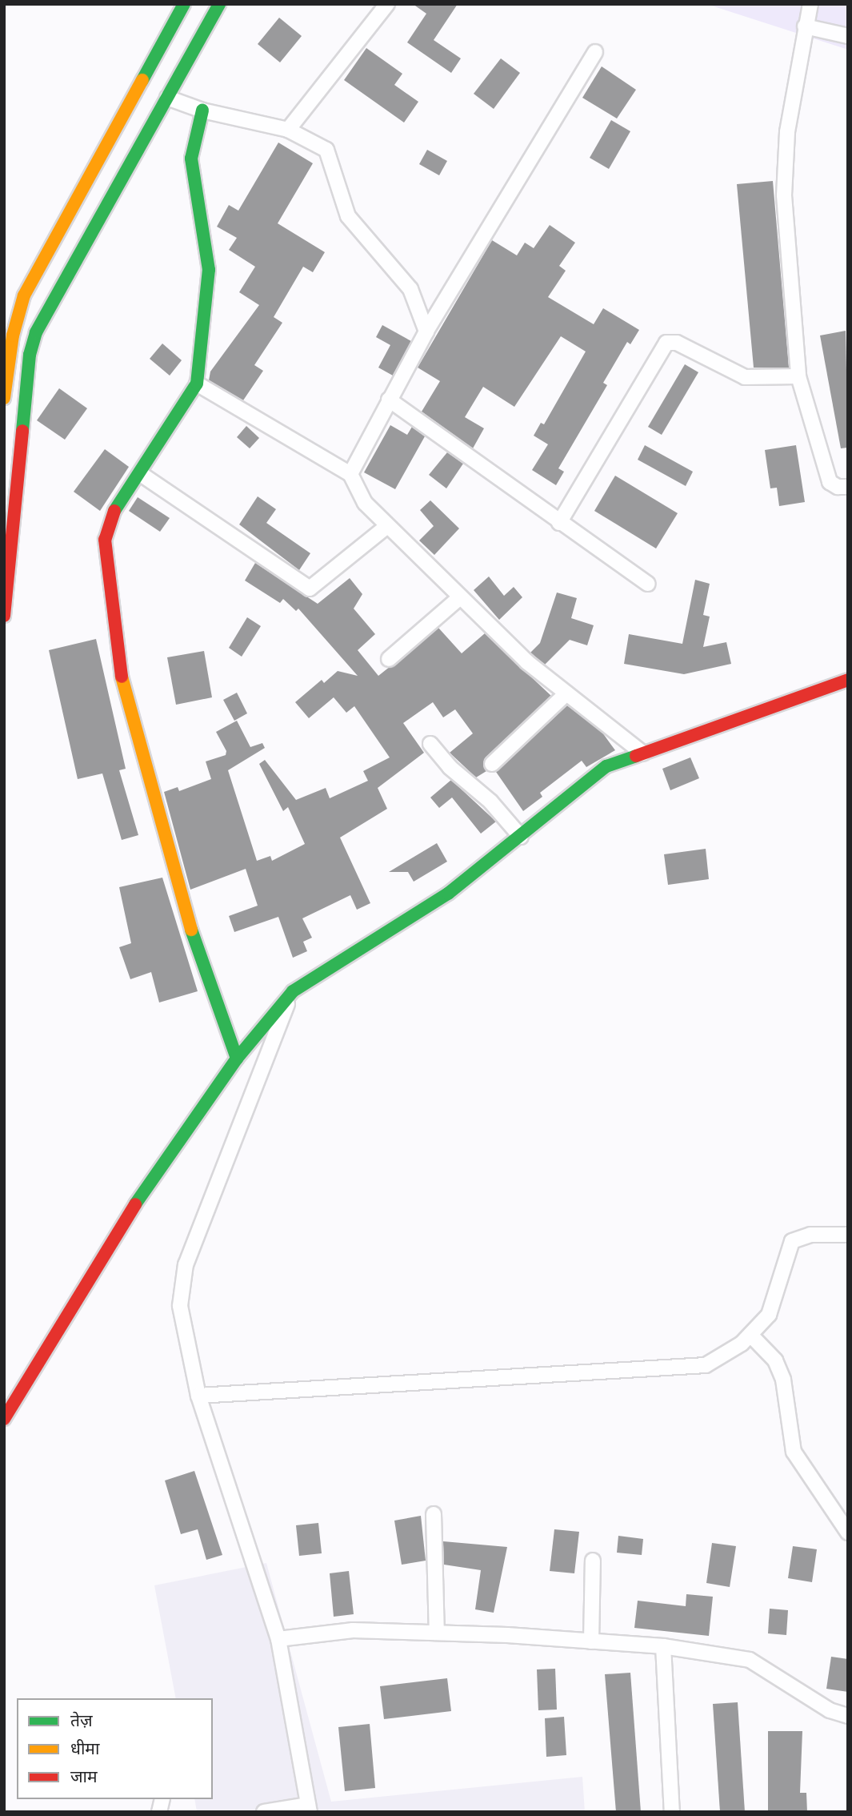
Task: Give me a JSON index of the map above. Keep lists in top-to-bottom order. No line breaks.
{"legend":["तेज़","धीमा","जाम"]}
